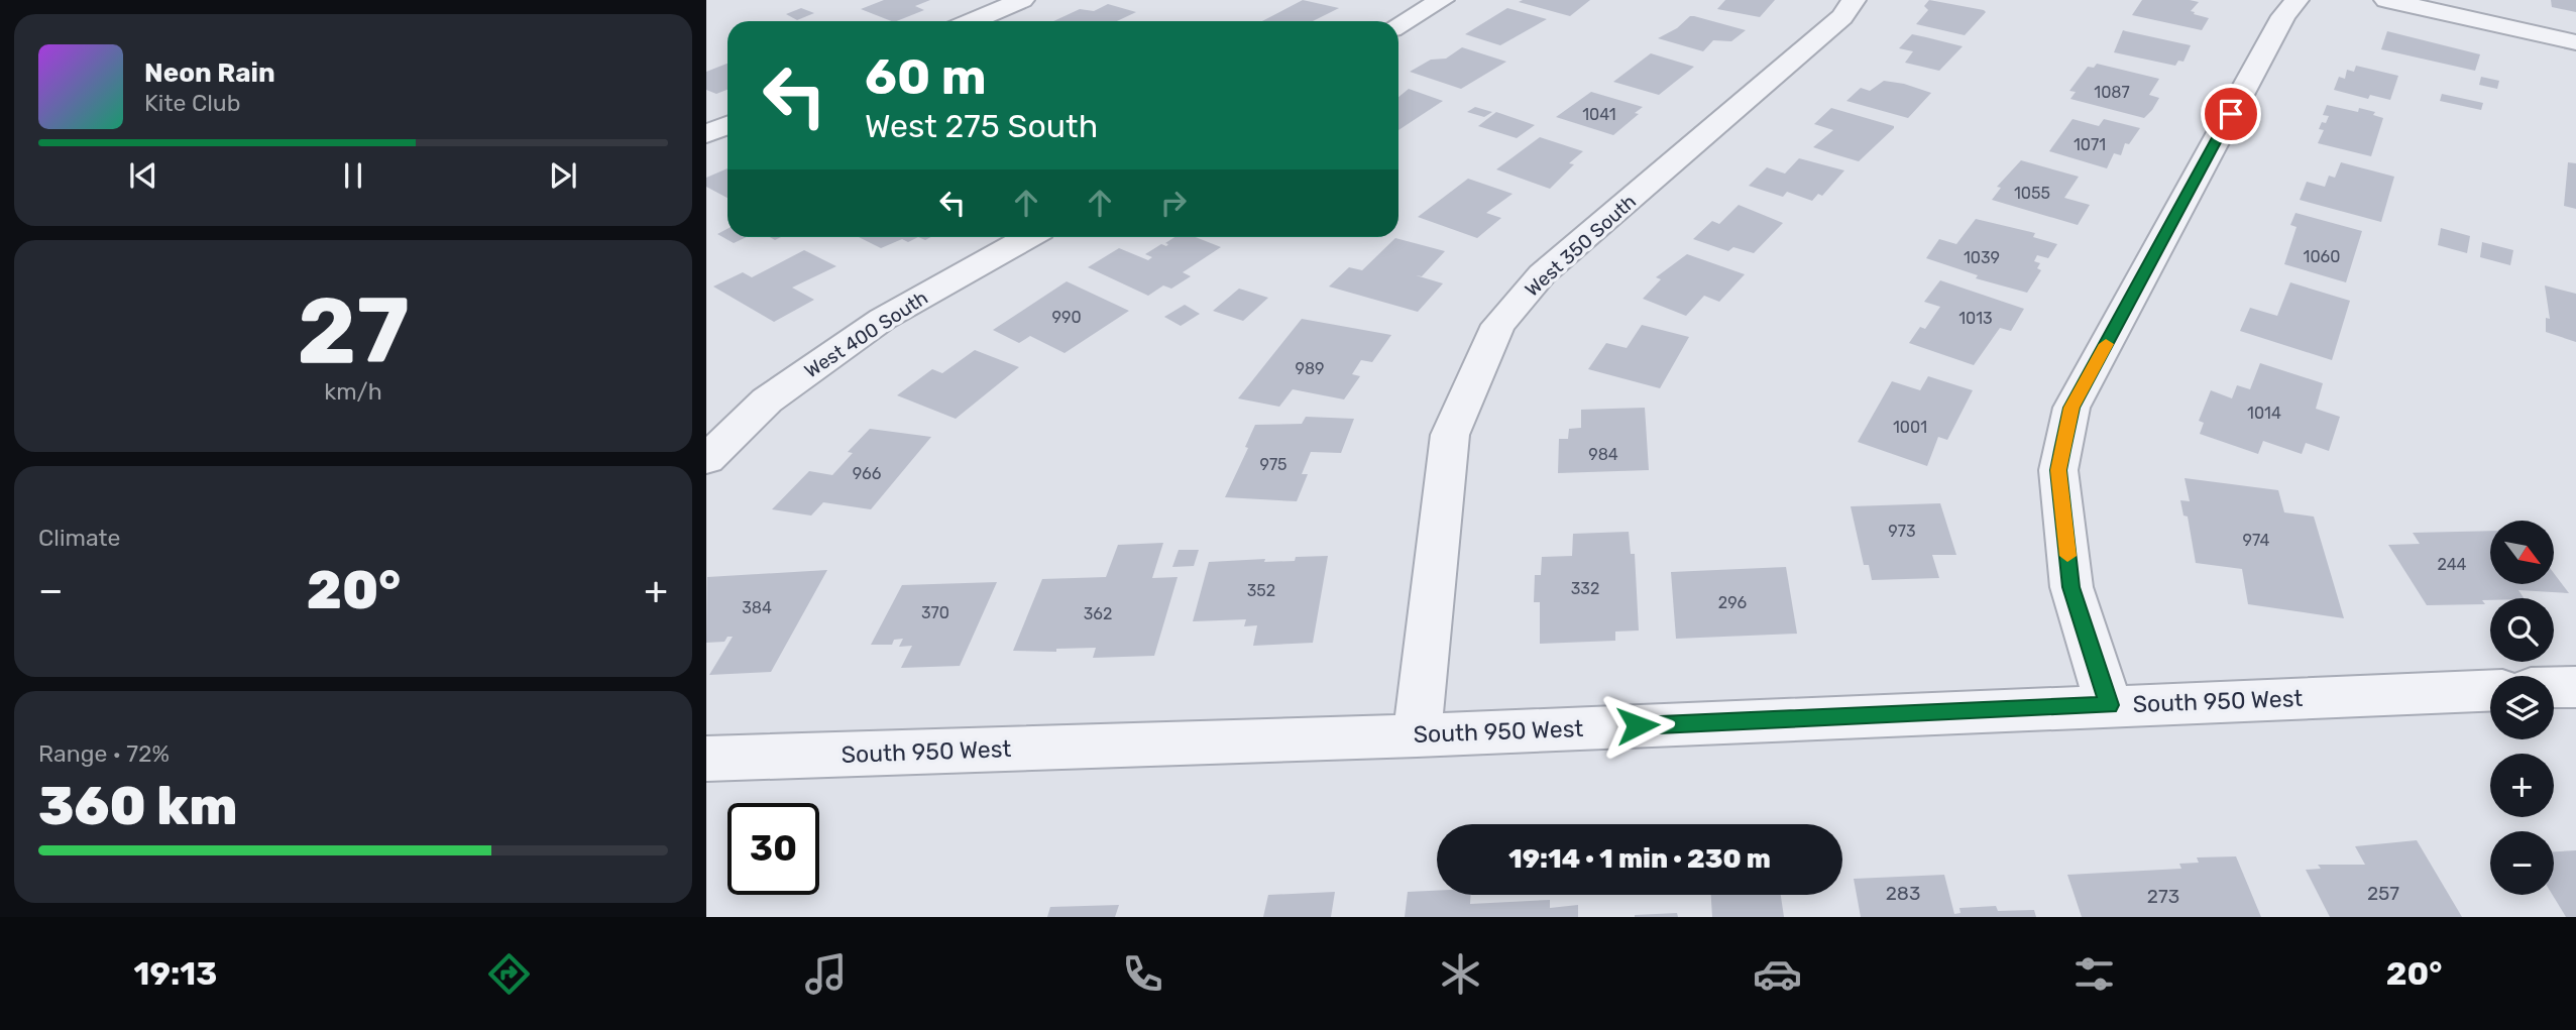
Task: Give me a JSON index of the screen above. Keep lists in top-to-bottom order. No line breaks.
{"streets":{"street":["West 350 South","West 400 South","South 950 West"]},"crossings":[["West 350 South","South 950 West"]],"house_numbers":["1087","1041","1071","1055","1060","1039","990","1013","989","1014","1001","984","975","966","973","974","244","332","352","296","384","370","362","283","257","273"],"north":"bottom right","page":{"turn":["60 m","West 275 South"],"song":["Neon Rain","Kite Club"],"tile":[["27","km/h"],"Climate",["Range · 72%","360 km"]],"map_buttons":["+","−"],"heat":["−","20°","+"],"limit":"30","trip":"19:14 · 1 min · 230 m","tabs":["19:13","20°"]}}
